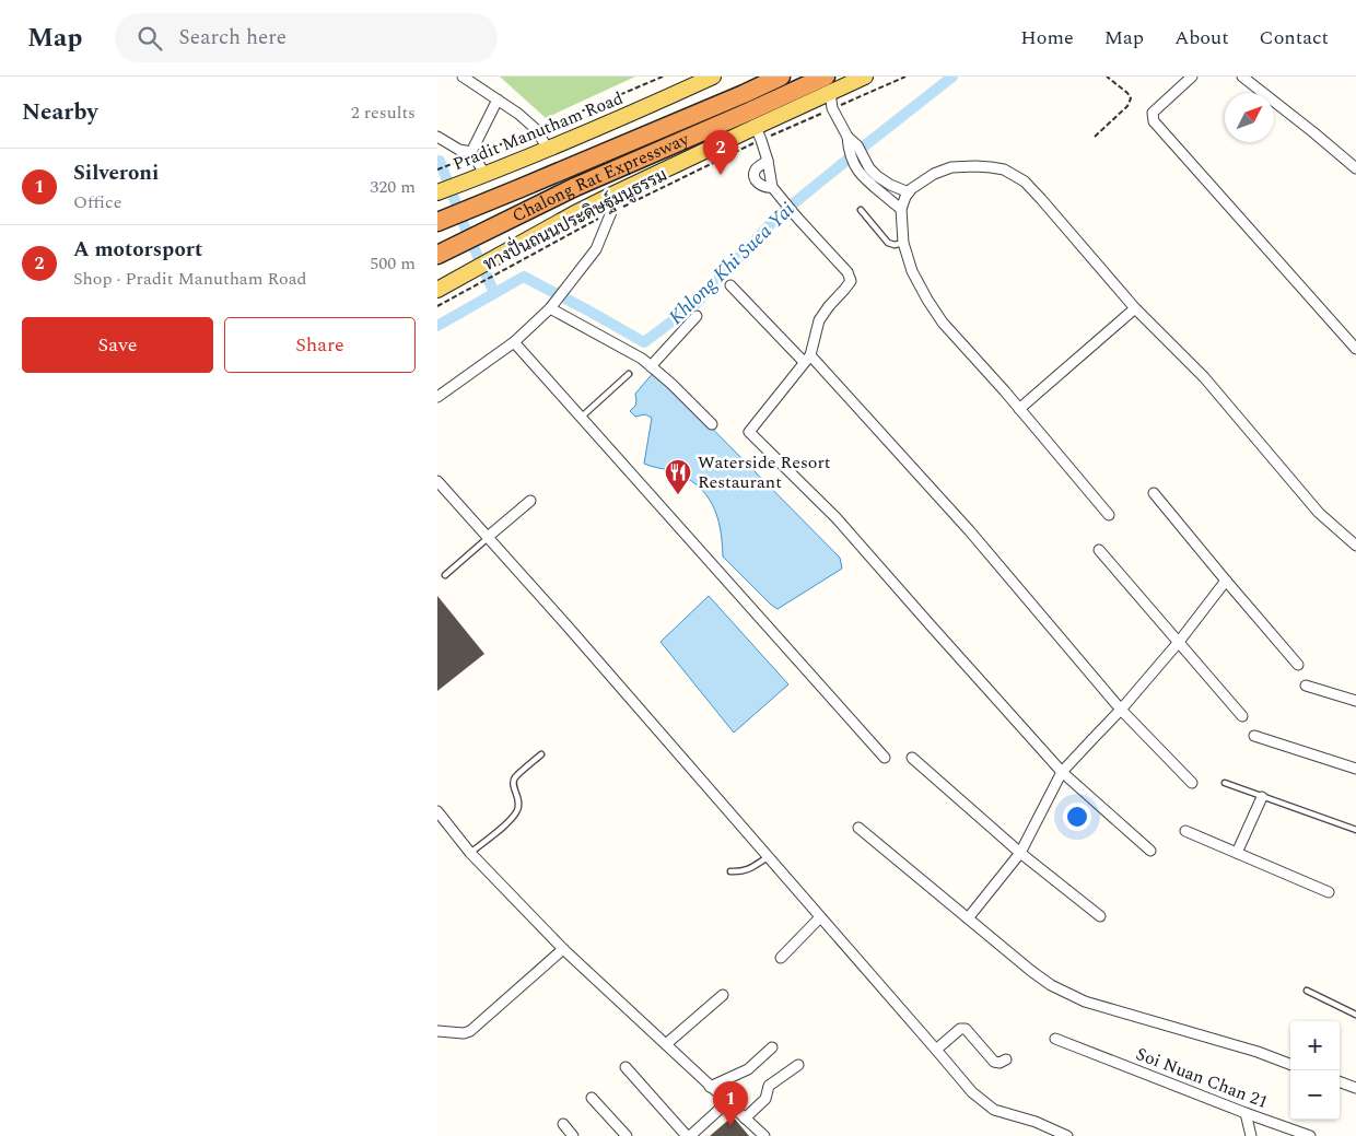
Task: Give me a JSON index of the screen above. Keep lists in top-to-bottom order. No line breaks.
{"streets":{"highway":["Chalong Rat Expressway"],"main road":["Pradit Manutham Road"],"street":["Soi Nuan Chan 21"],"path":["ทางปั่นถนนประดิษฐ์มนูธรรม"]},"water":["Khlong Khi Suea Yai"],"places":{"restaurant":["Waterside Resort Restaurant"]},"north":"top right","page":{"header":"Map","search":"Search here","nav":["Home","Map","About","Contact"],"heading":["Nearby","2 results"],"pins":["2","1"],"list":[{"mark":"1","name":"Silveroni","note":"Office","value":"320 m"},{"mark":"2","name":"A motorsport","note":"Shop · Pradit Manutham Road","value":"500 m"}],"buttons":["Save","Share"],"map_buttons":["+","−"]}}
